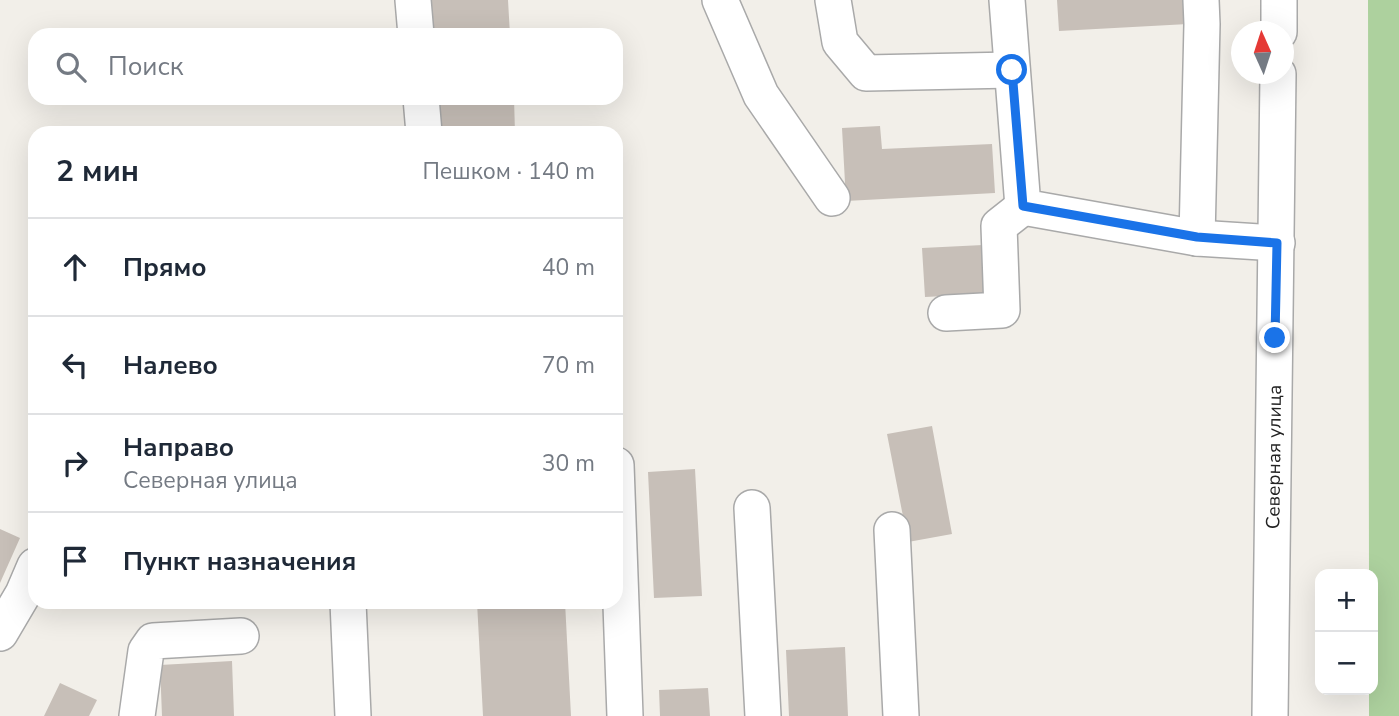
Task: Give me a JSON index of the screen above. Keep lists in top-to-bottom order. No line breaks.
{"streets":{"street":["Северная улица"]},"north":"top","page":{"search":"Поиск","heading":["2 мин","Пешком · 140 m"],"list":[["Прямо","40 m"],["Налево","70 m"],["Направо","Северная улица","30 m"],"Пункт назначения"],"map_buttons":["+","−"]}}
